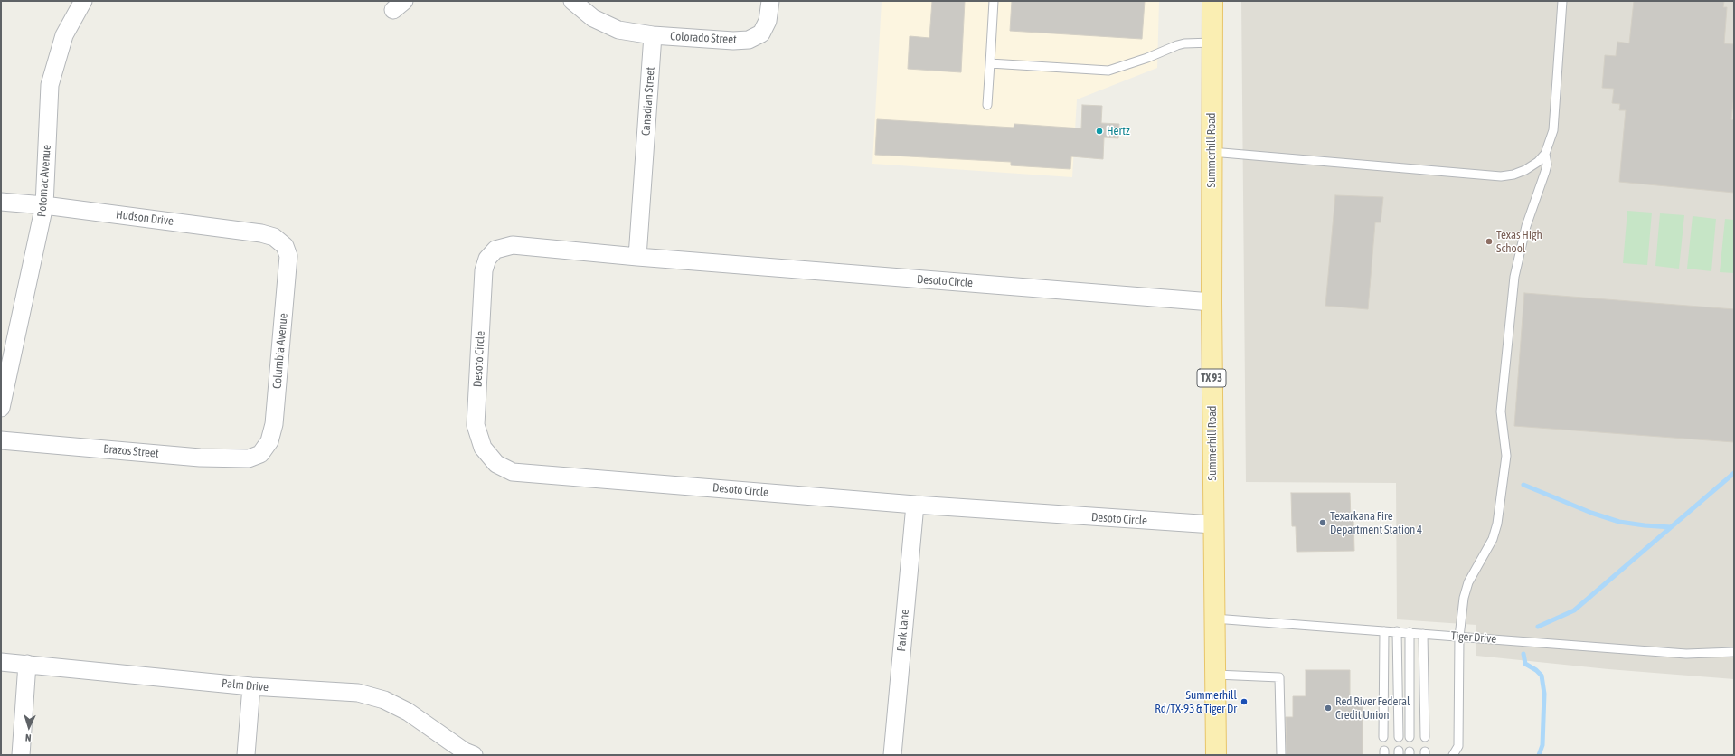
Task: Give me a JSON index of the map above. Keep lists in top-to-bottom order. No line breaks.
{"streets":{"main road":["Summerhill Road","TX 93"],"street":["Colorado Street","Canadian Street","Potomac Avenue","Hudson Drive","Desoto Circle","Columbia Avenue","Brazos Street","Park Lane","Palm Drive"],"lane":["Tiger Drive"]},"crossings":[["Colorado Street","Canadian Street"],["Canadian Street","Desoto Circle"],["Summerhill Road","Desoto Circle"],["Summerhill Road","Tiger Drive"],["Potomac Avenue","Hudson Drive"],["Hudson Drive","Columbia Avenue"],["Desoto Circle","Park Lane"],["Columbia Avenue","Brazos Street"]],"places":["Hertz","Texas High School","Texarkana Fire Department Station 4","Summerhill Rd/TX-93 & Tiger Dr","Red River Federal Credit Union"],"north":"bottom"}
